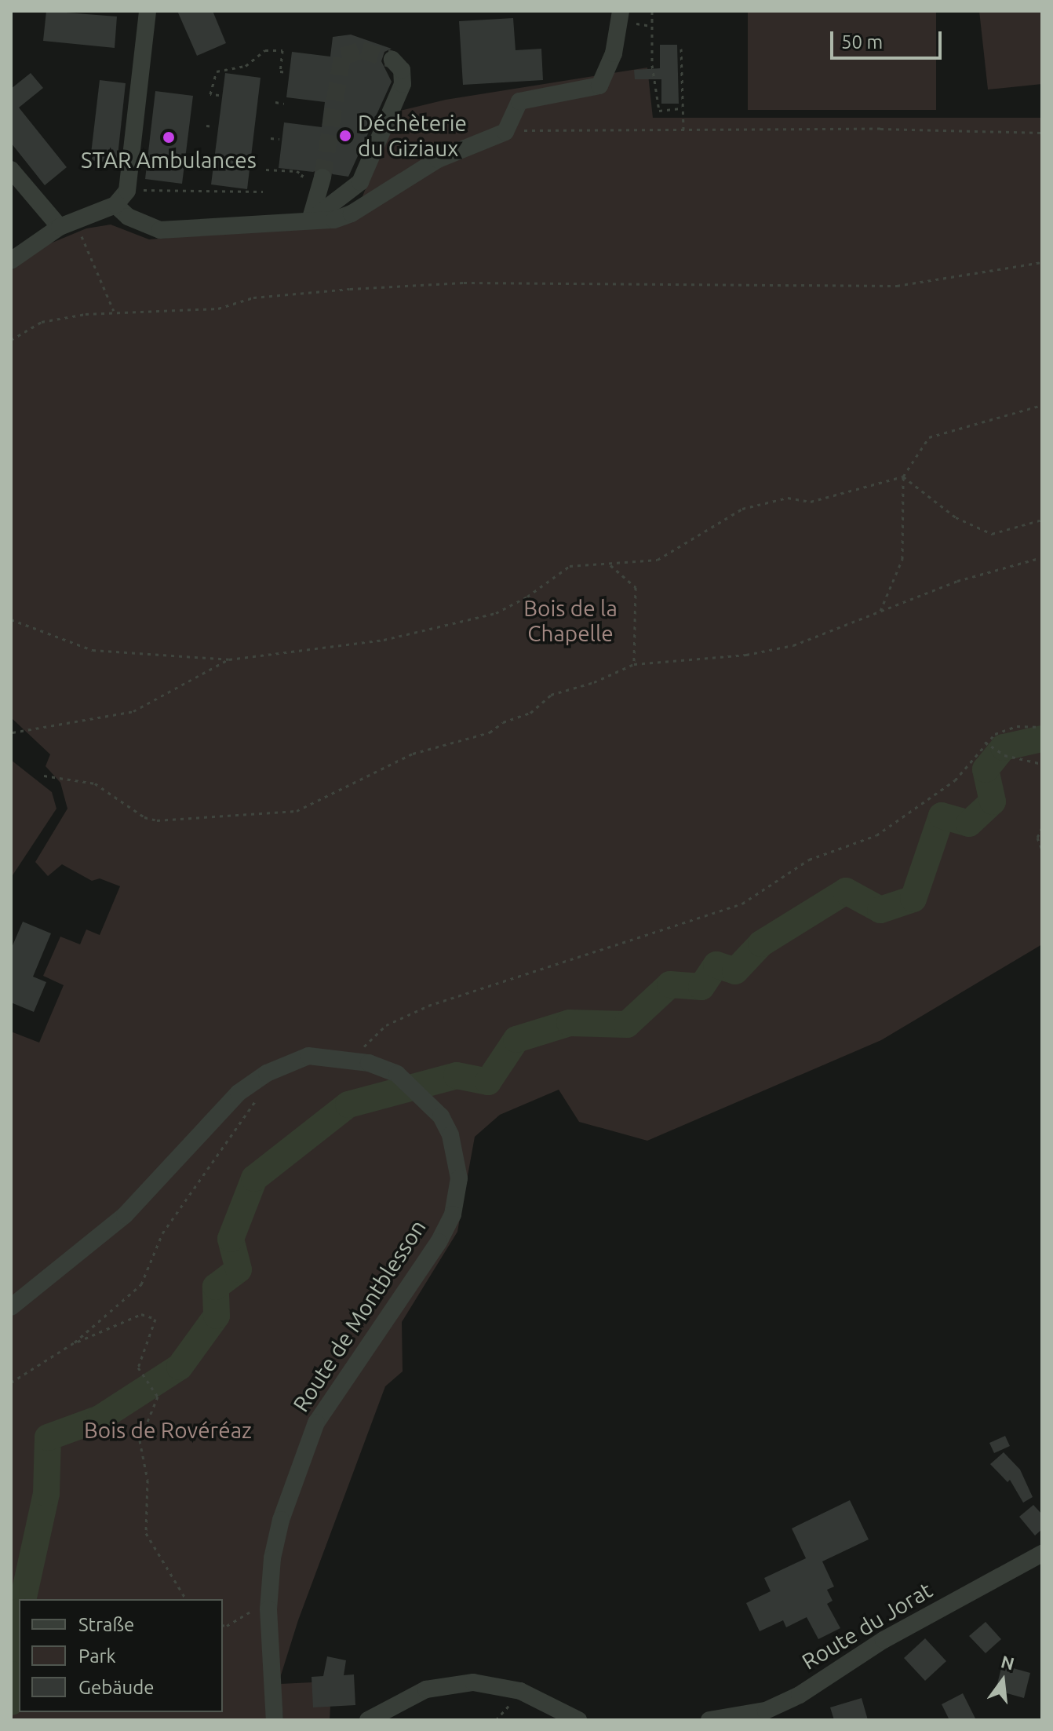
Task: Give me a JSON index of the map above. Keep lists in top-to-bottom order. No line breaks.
{"streets":{"street":["Route de Montblesson","Route du Jorat"]},"parks":["Bois de la Chapelle","Bois de Rovéréaz"],"places":["Déchèterie du Giziaux","STAR Ambulances"],"legend":["Straße","Park","Gebäude"],"scale_bar":"50 m","north":"top"}
